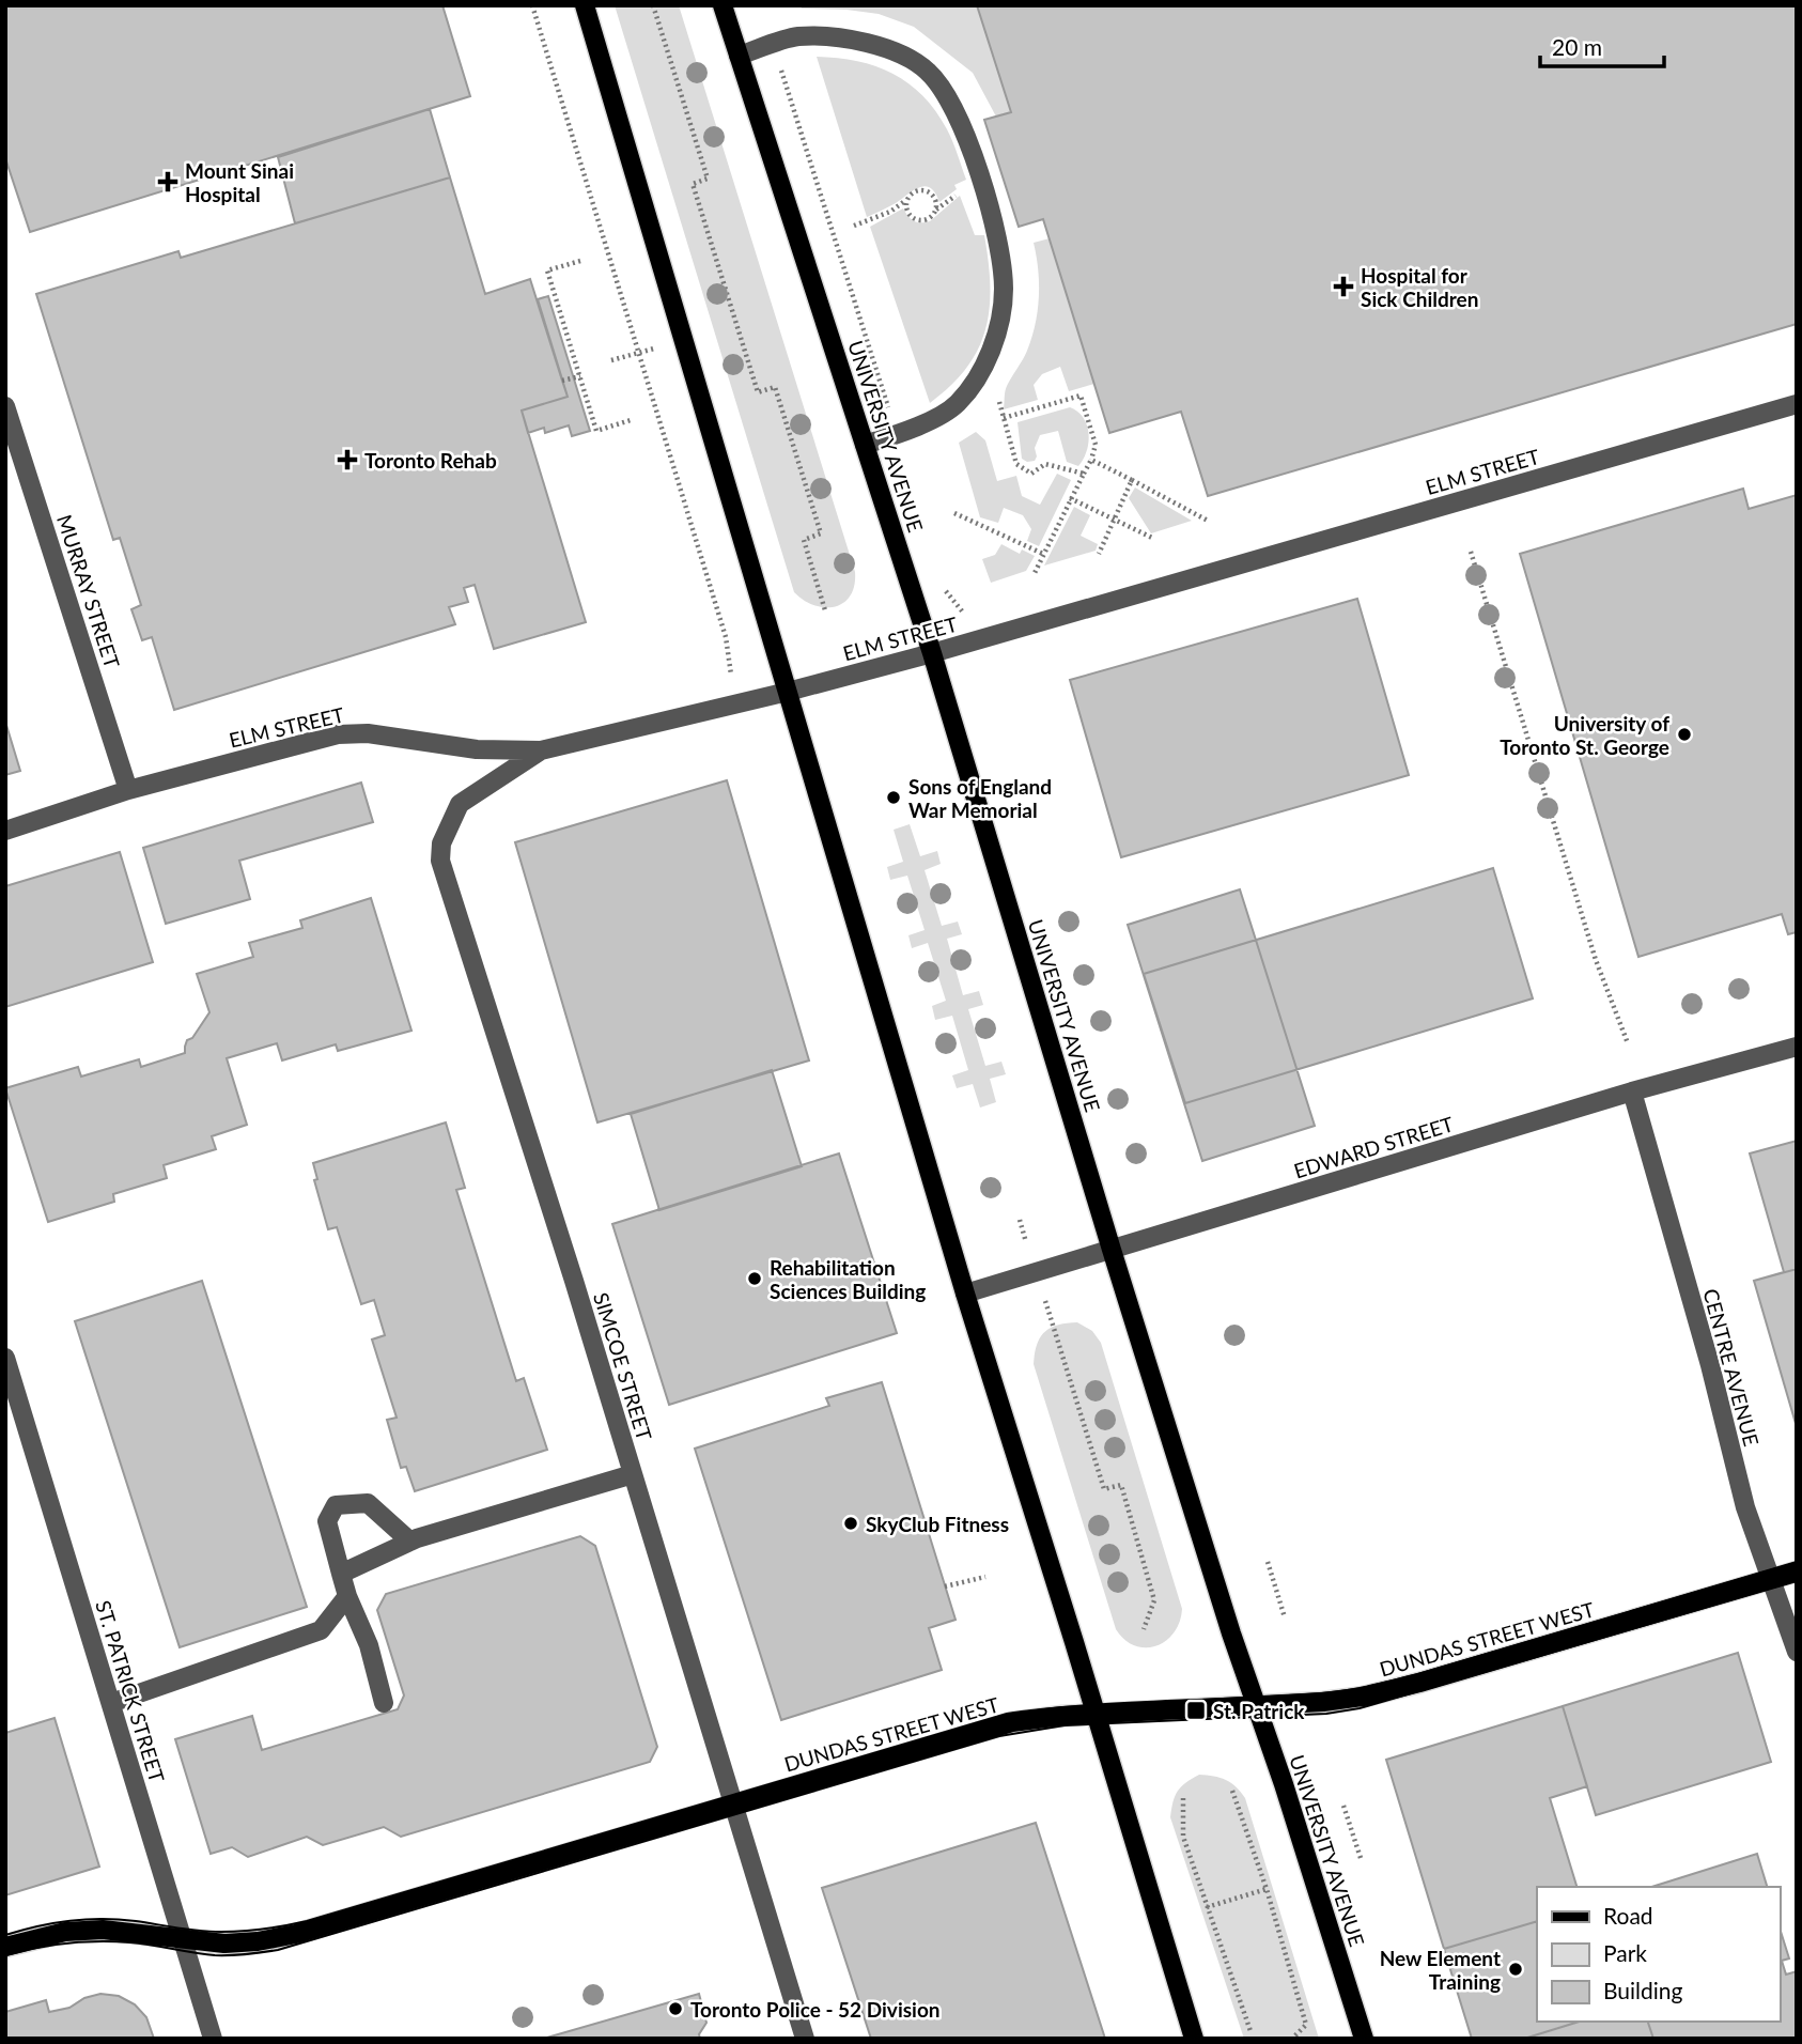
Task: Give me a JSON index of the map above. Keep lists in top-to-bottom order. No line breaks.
{"streets":{"main road":["UNIVERSITY AVENUE","DUNDAS STREET WEST"],"street":["ELM STREET","MURRAY STREET","EDWARD STREET","SIMCOE STREET","CENTRE AVENUE","ST. PATRICK STREET"]},"crossings":[["UNIVERSITY AVENUE","ELM STREET"],["UNIVERSITY AVENUE","EDWARD STREET"],["UNIVERSITY AVENUE","DUNDAS STREET WEST"],["ELM STREET","MURRAY STREET"],["ELM STREET","SIMCOE STREET"],["EDWARD STREET","CENTRE AVENUE"],["SIMCOE STREET","DUNDAS STREET WEST"],["CENTRE AVENUE","DUNDAS STREET WEST"],["DUNDAS STREET WEST","ST. PATRICK STREET"]],"places":{"health":["Mount Sinai Hospital","Hospital for Sick Children","Toronto Rehab"],"other":["University of Toronto St. George","Sons of England War Memorial","Rehabilitation Sciences Building","SkyClub Fitness","New Element Training","Toronto Police - 52 Division"],"transit":["St. Patrick"]},"legend":["Road","Park","Building"],"scale_bar":"20 m"}
